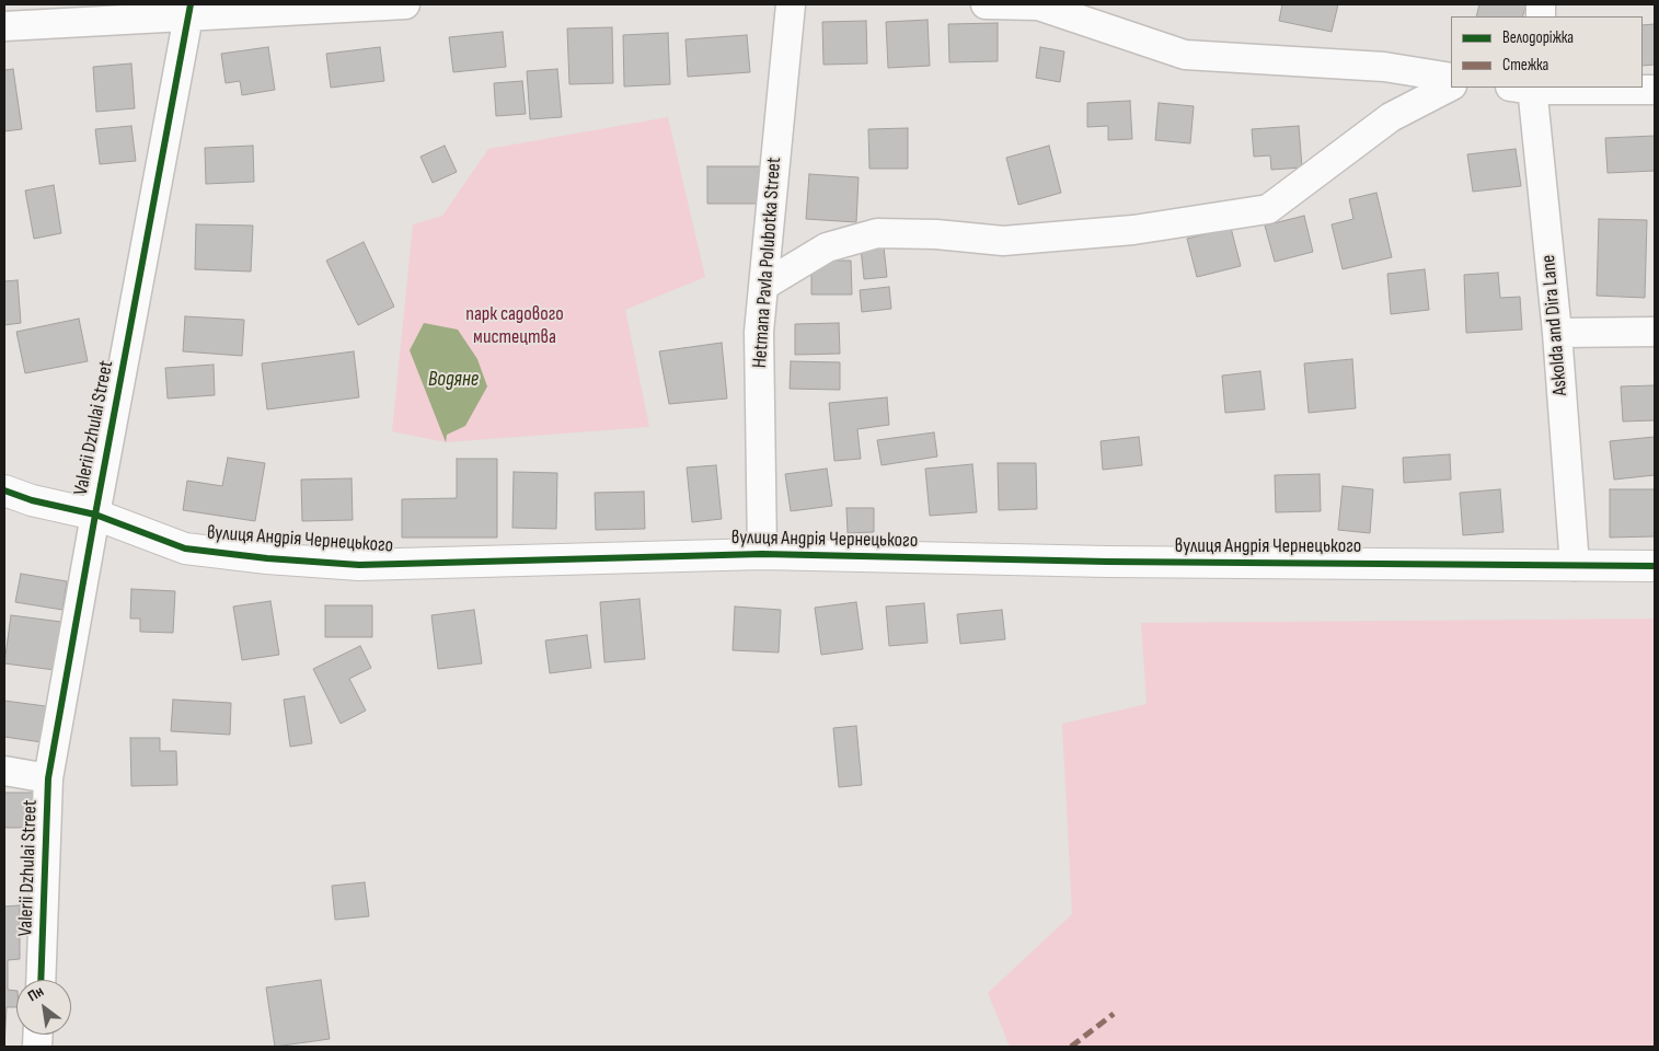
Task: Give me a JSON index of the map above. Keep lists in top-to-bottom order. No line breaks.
{"streets":{"street":["Hetmana Pavla Polubotka Street","Askolda and Dira Lane","Valerii Dzhulai Street","вулиця Андрія Чернецького"]},"crossings":[["Hetmana Pavla Polubotka Street","вулиця Андрія Чернецького"],["Askolda and Dira Lane","вулиця Андрія Чернецького"],["Valerii Dzhulai Street","вулиця Андрія Чернецького"]],"water":["Водяне"],"parks":["парк садового мистецтва"],"legend":["Велодоріжка","Стежка"],"north":"top left"}
